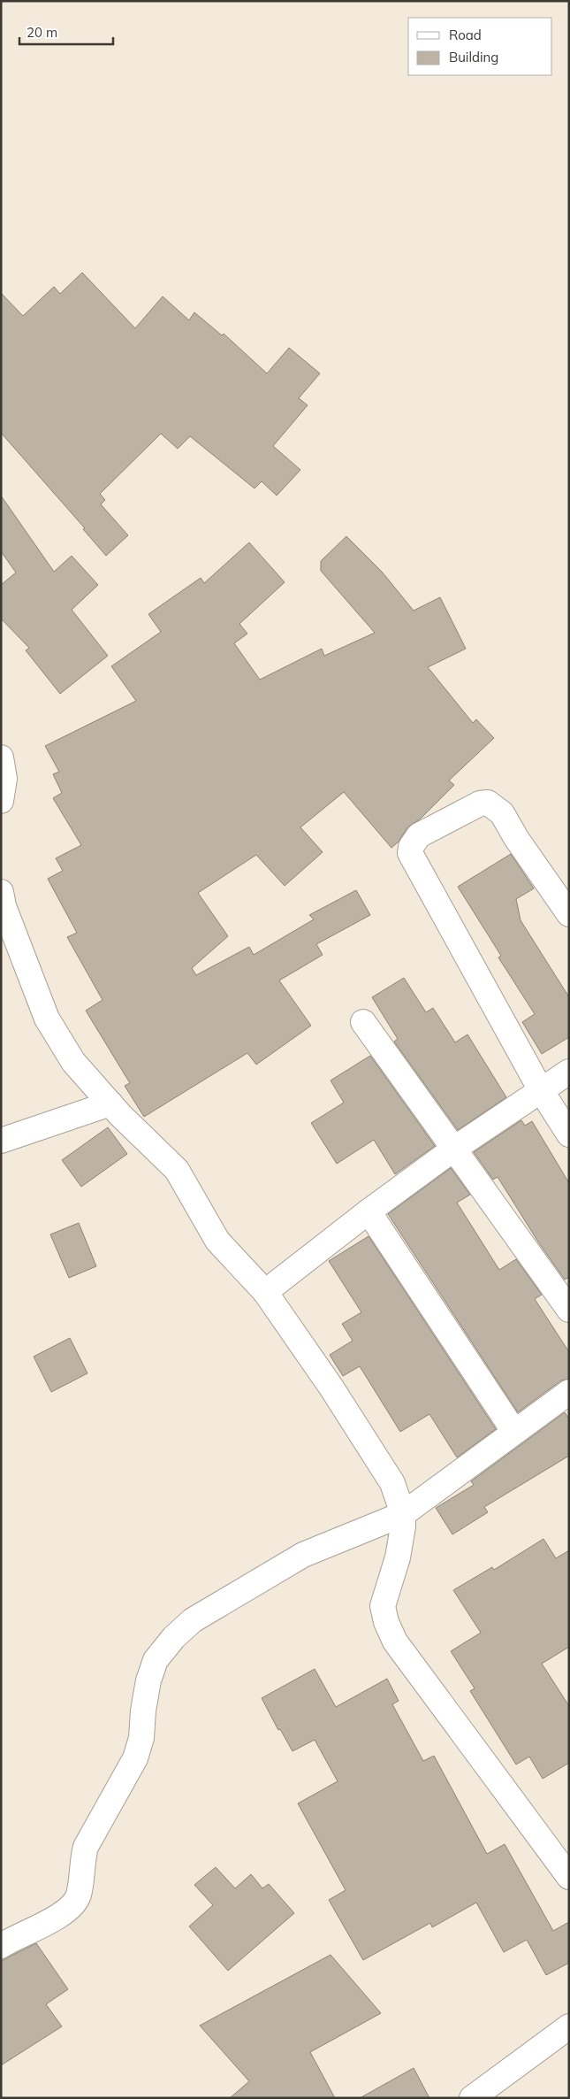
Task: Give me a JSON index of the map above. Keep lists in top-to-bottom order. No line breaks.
{"legend":["Road","Building"],"scale_bar":"20 m"}
